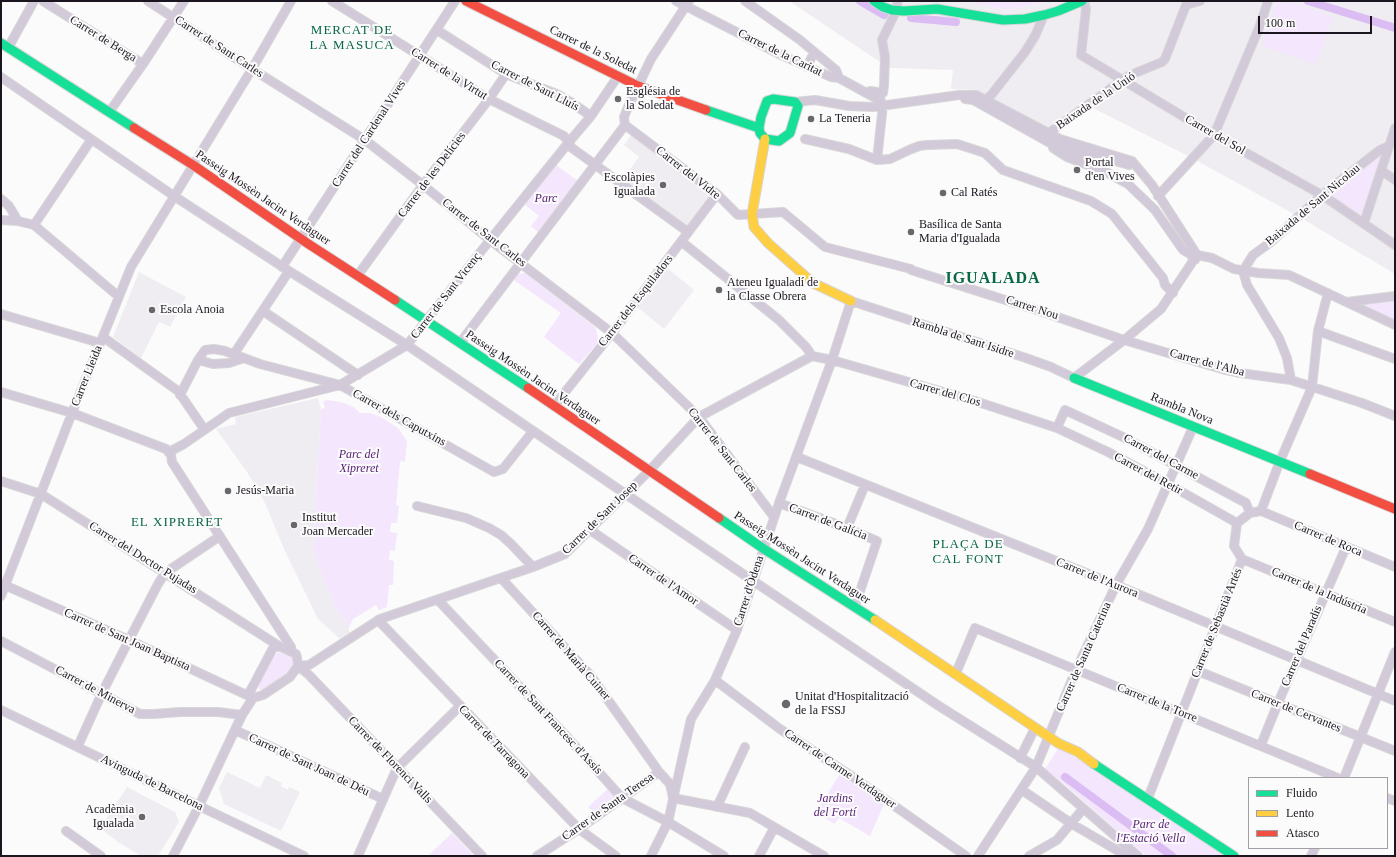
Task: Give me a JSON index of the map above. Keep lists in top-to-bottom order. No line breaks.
{"streets":{"street":["Carrer de Berga","Carrer de Sant Carles","Carrer de la Soledat","Carrer de la Caritat","Carrer de la Virtut","Carrer de Sant Lluís","Baixada de la Unió","Carrer del Cardenal Vives","Carrer del Sol","Carrer del Vidre","Carrer de les Delícies","Passeig Mossèn Jacint Verdaguer","Baixada de Sant Nicolau","Carrer de Sant Vicenç","Carrer dels Esquiladors","Carrer Nou","Rambla de Sant Isidre","Carrer de l'Alba","Carrer Lleida","Carrer del Clos","Rambla Nova","Carrer dels Caputxins","Carrer del Carme","Carrer del Retir","Carrer de Sant Josep","Carrer de Galícia","Carrer de Roca","Carrer del Doctor Pujadas","Carrer de l'Aurora","Carrer de l'Amor","Carrer d'Òdena","Carrer de la Indústria","Carrer de Sebastià Artés","Carrer de Sant Joan Baptista","Carrer del Paradís","Carrer de Marià Cuiner","Carrer de Santa Caterina","Carrer de Minerva","Carrer de la Torre","Carrer de Cervantes","Carrer de Sant Francesc d'Assís","Carrer de Tarragona","Carrer de Florenci Valls","Carrer de Sant Joan de Déu","Carrer de Carme Verdaguer","Avinguda de Barcelona","Carrer de Santa Teresa"]},"crossings":[["Carrer de Sant Carles","Carrer del Cardenal Vives"],["Carrer de Sant Carles","Carrer de les Delícies"],["Carrer de Sant Carles","Carrer de Sant Vicenç"],["Carrer de Sant Carles","Carrer dels Esquiladors"],["Carrer de Sant Carles","Carrer Lleida"],["Carrer de Sant Carles","Carrer de Sant Josep"],["Carrer de Sant Carles","Carrer d'Òdena"],["Carrer de la Soledat","Carrer de Sant Vicenç"],["Carrer de la Virtut","Carrer del Cardenal Vives"],["Carrer de la Virtut","Carrer de les Delícies"],["Carrer de la Virtut","Carrer de Sant Vicenç"],["Carrer de la Virtut","Carrer dels Esquiladors"],["Carrer de Sant Lluís","Carrer del Cardenal Vives"],["Carrer de Sant Lluís","Carrer de les Delícies"],["Carrer de Sant Lluís","Carrer de Sant Vicenç"],["Baixada de la Unió","Carrer del Sol"],["Carrer del Cardenal Vives","Passeig Mossèn Jacint Verdaguer"],["Carrer del Cardenal Vives","Carrer dels Caputxins"],["Carrer del Sol","Baixada de Sant Nicolau"],["Carrer del Vidre","Carrer dels Esquiladors"],["Carrer del Vidre","Carrer Nou"],["Carrer de les Delícies","Passeig Mossèn Jacint Verdaguer"],["Passeig Mossèn Jacint Verdaguer","Carrer de Sant Vicenç"],["Passeig Mossèn Jacint Verdaguer","Carrer dels Esquiladors"],["Passeig Mossèn Jacint Verdaguer","Carrer Lleida"],["Passeig Mossèn Jacint Verdaguer","Carrer de Sant Josep"],["Passeig Mossèn Jacint Verdaguer","Carrer de Galícia"],["Passeig Mossèn Jacint Verdaguer","Carrer d'Òdena"],["Passeig Mossèn Jacint Verdaguer","Carrer de Sebastià Artés"],["Passeig Mossèn Jacint Verdaguer","Carrer de Santa Caterina"],["Passeig Mossèn Jacint Verdaguer","Carrer de la Torre"],["Carrer de Sant Vicenç","Carrer dels Caputxins"],["Carrer Nou","Carrer de l'Alba"],["Rambla de Sant Isidre","Rambla Nova"],["Rambla de Sant Isidre","Carrer d'Òdena"],["Carrer Lleida","Carrer del Doctor Pujadas"],["Carrer Lleida","Carrer de Sant Joan Baptista"],["Carrer del Clos","Carrer del Carme"],["Carrer del Clos","Carrer del Retir"],["Carrer del Clos","Carrer de Sant Josep"],["Carrer del Clos","Carrer d'Òdena"],["Rambla Nova","Carrer de Santa Caterina"],["Carrer del Carme","Carrer del Retir"],["Carrer del Carme","Carrer de Santa Caterina"],["Carrer del Retir","Carrer de Sebastià Artés"],["Carrer del Retir","Carrer de Santa Caterina"],["Carrer de Sant Josep","Carrer de l'Amor"],["Carrer de Sant Josep","Carrer de Marià Cuiner"],["Carrer de Sant Josep","Carrer de Sant Francesc d'Assís"],["Carrer de Sant Josep","Carrer de Tarragona"],["Carrer de Sant Josep","Carrer de Florenci Valls"],["Carrer de Galícia","Carrer d'Òdena"],["Carrer de Roca","Carrer del Paradís"],["Carrer de l'Aurora","Carrer d'Òdena"],["Carrer de l'Aurora","Carrer de Sebastià Artés"],["Carrer de l'Aurora","Carrer del Paradís"],["Carrer de l'Aurora","Carrer de Santa Caterina"],["Carrer de l'Amor","Carrer d'Òdena"],["Carrer d'Òdena","Carrer de Marià Cuiner"],["Carrer d'Òdena","Carrer de Sant Francesc d'Assís"],["Carrer d'Òdena","Carrer de Carme Verdaguer"],["Carrer de la Indústria","Carrer de Sebastià Artés"],["Carrer de la Indústria","Carrer del Paradís"],["Carrer de Sebastià Artés","Carrer de la Torre"],["Carrer de Sebastià Artés","Carrer de Cervantes"],["Carrer del Paradís","Carrer de la Torre"],["Carrer del Paradís","Carrer de Cervantes"],["Carrer de Marià Cuiner","Carrer de Santa Teresa"],["Carrer de Santa Caterina","Carrer de la Torre"],["Carrer de Sant Francesc d'Assís","Carrer de Santa Teresa"],["Carrer de Tarragona","Carrer de Santa Teresa"]],"districts":["MERCAT DE LA MASUCA","IGUALADA","EL XIPRERET","PLAÇA DE CAL FONT"],"parks":["Parc","Parc del Xipreret","Jardins del Fortí","Parc de l'Estació Vella"],"places":["Església de la Soledat","La Teneria","Portal d'en Vives","Escolàpies Igualada","Cal Ratés","Basílica de Santa Maria d'Igualada","Ateneu Igualadí de la Classe Obrera","Escola Anoia","Jesús-Maria","Institut Joan Mercader","Unitat d'Hospitalització de la FSSJ","Acadèmia Igualada"],"legend":["Fluido","Lento","Atasco"],"scale_bar":"100 m"}
